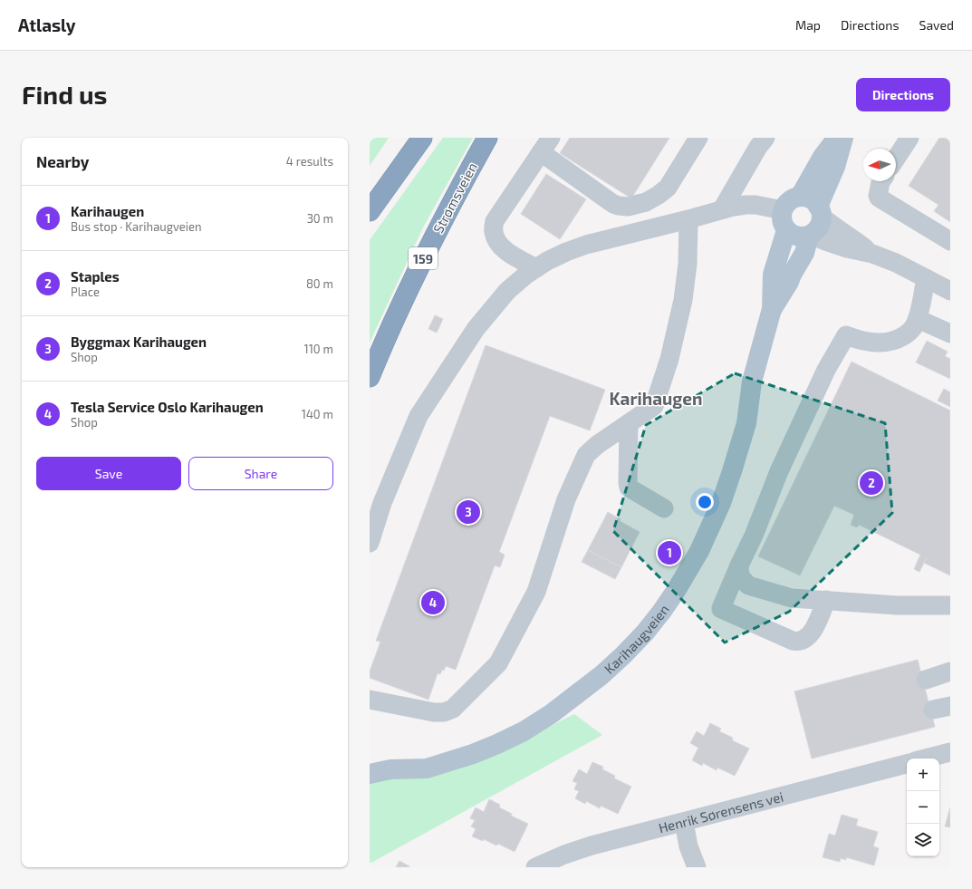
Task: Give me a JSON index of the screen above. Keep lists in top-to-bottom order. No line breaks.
{"streets":{"highway":["Strømsveien","159"],"main road":["Karihaugveien"],"street":["Henrik Sørensens vei"]},"districts":["Karihaugen"],"north":"left","page":{"header":"Atlasly","nav":["Map","Directions","Saved"],"buttons":["Directions",["Save","Share"]],"title":"Find us","heading":["Nearby","4 results"],"list":[{"mark":"1","name":"Karihaugen","note":"Bus stop · Karihaugveien","value":"30 m"},{"mark":"2","name":"Staples","note":"Place","value":"80 m"},{"mark":"3","name":"Byggmax Karihaugen","note":"Shop","value":"110 m"},{"mark":"4","name":"Tesla Service Oslo Karihaugen","note":"Shop","value":"140 m"}],"pins":["2","3","1","4"],"map_buttons":["+","−"]}}
